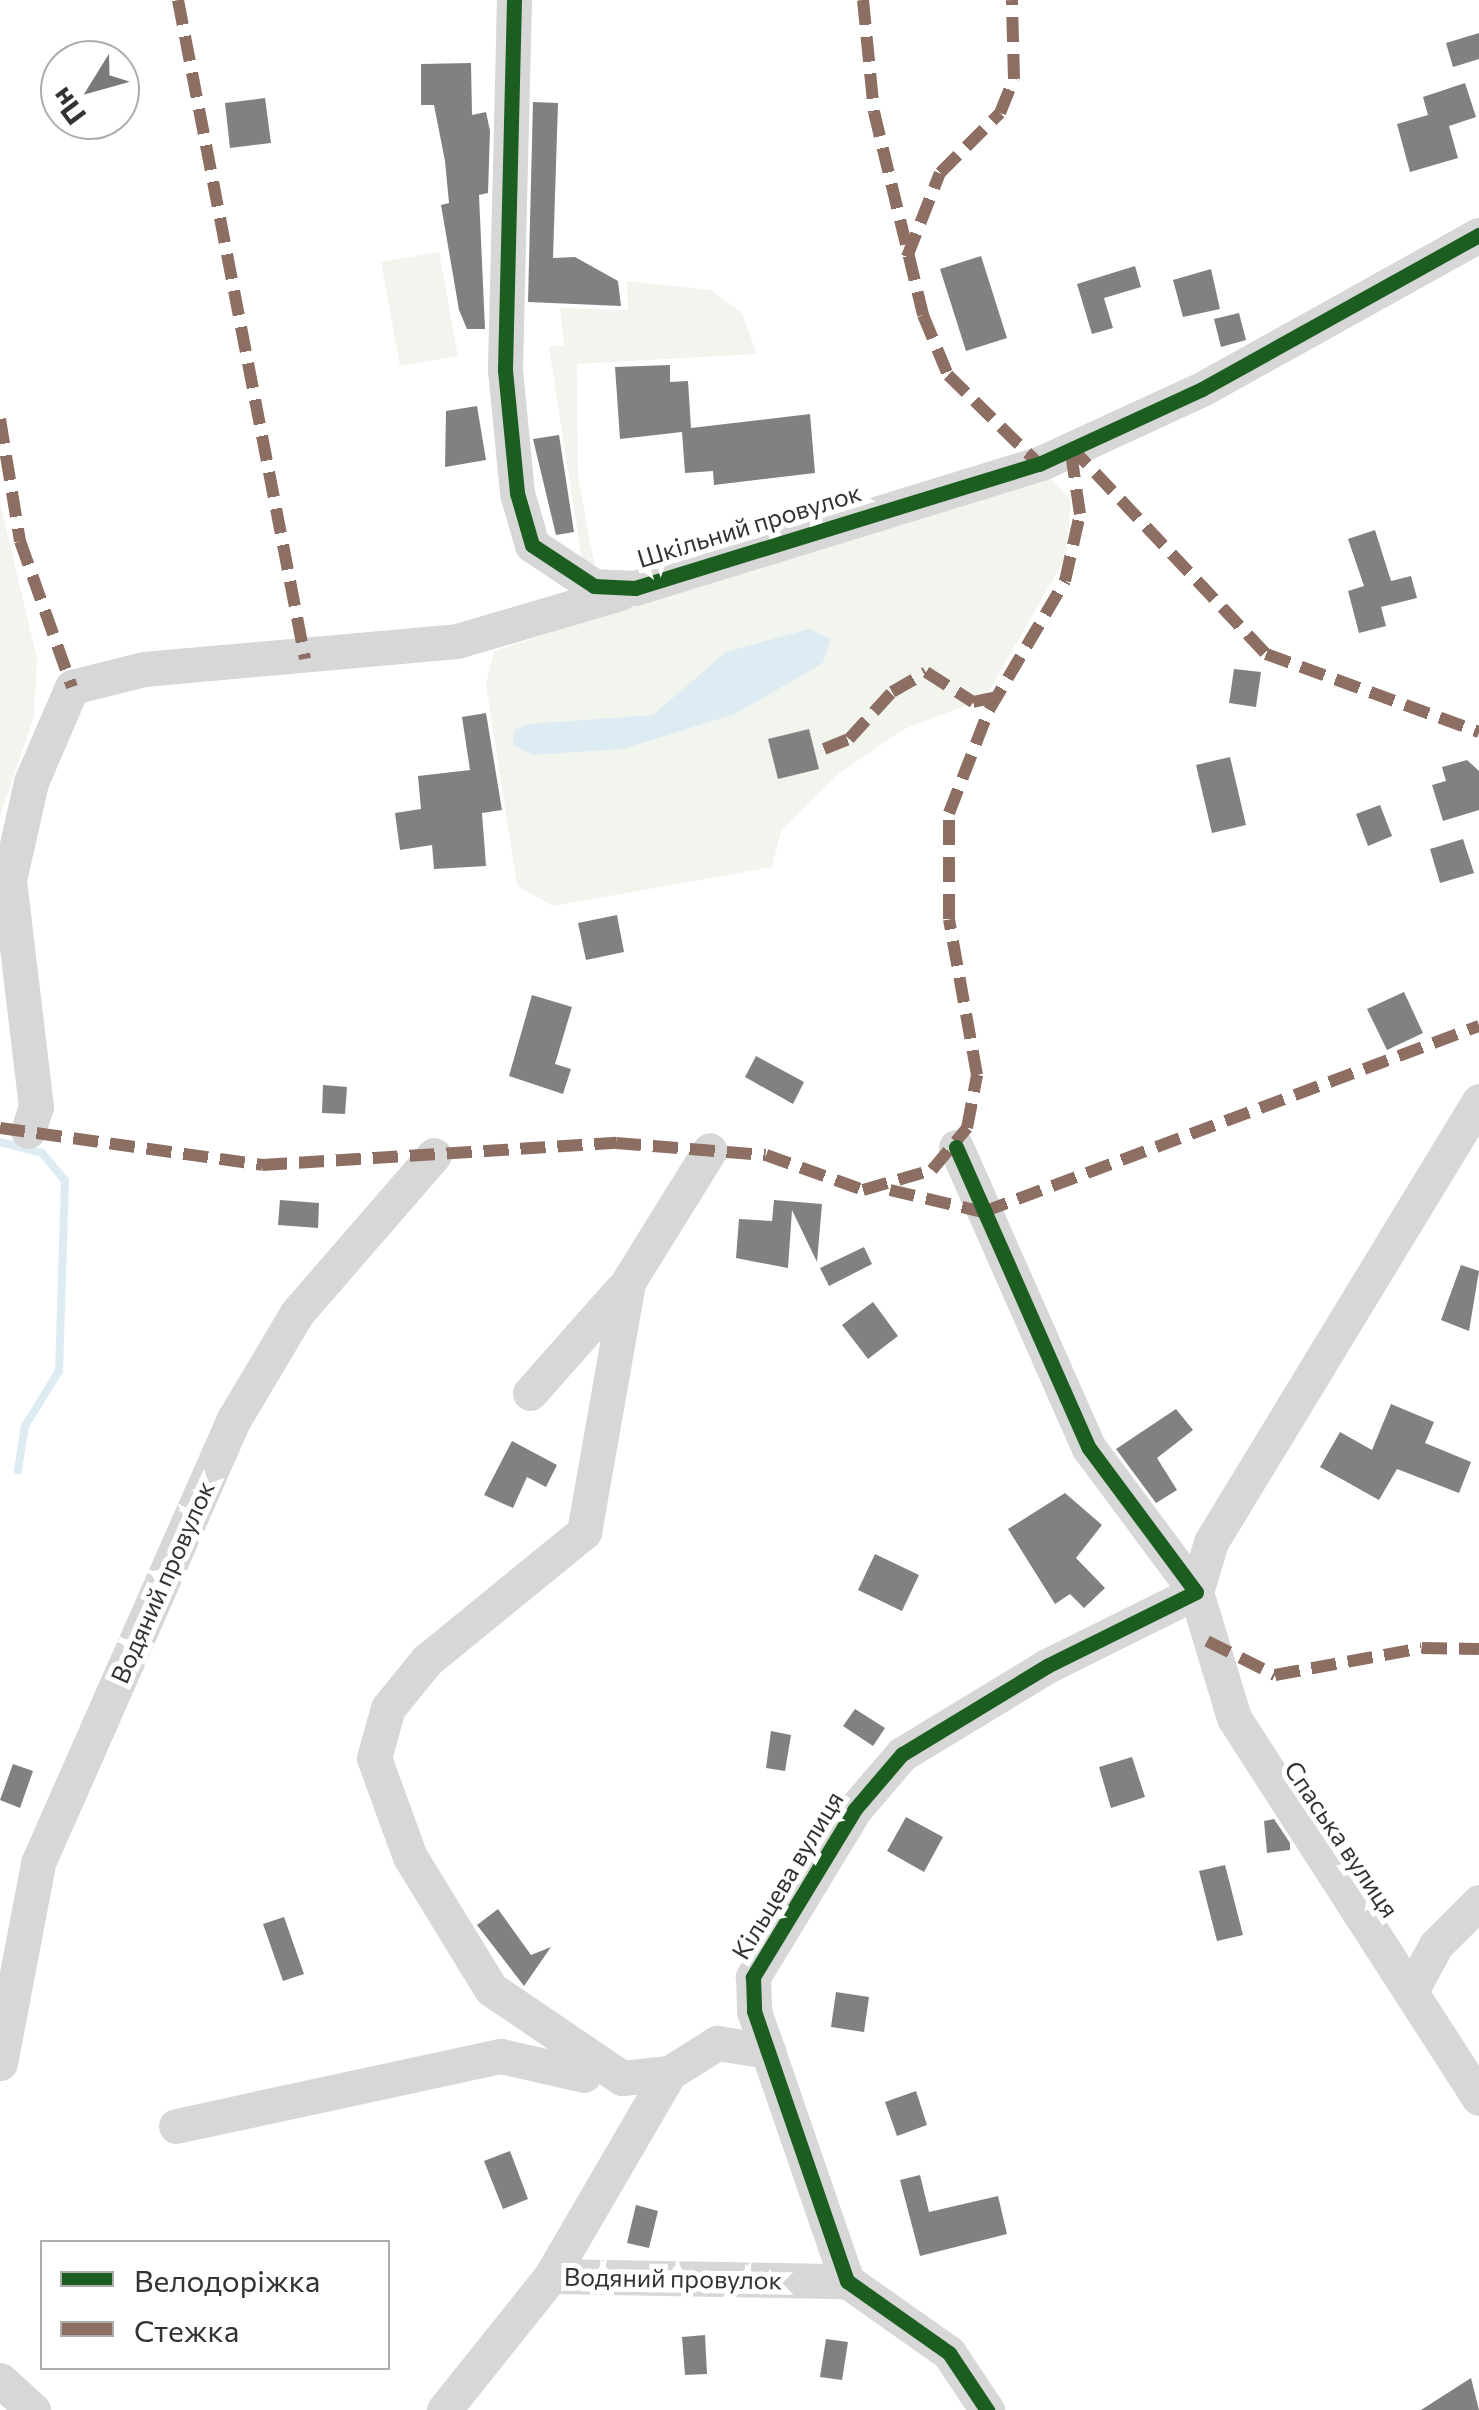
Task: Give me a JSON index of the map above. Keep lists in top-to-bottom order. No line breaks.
{"streets":{"street":["Шкільний провулок","Водяний провулок","Спаська вулиця","Кільцева вулиця"]},"crossings":[["Водяний провулок","Кільцева вулиця"],["Спаська вулиця","Кільцева вулиця"]],"legend":["Велодоріжка","Стежка"],"north":"bottom left"}
